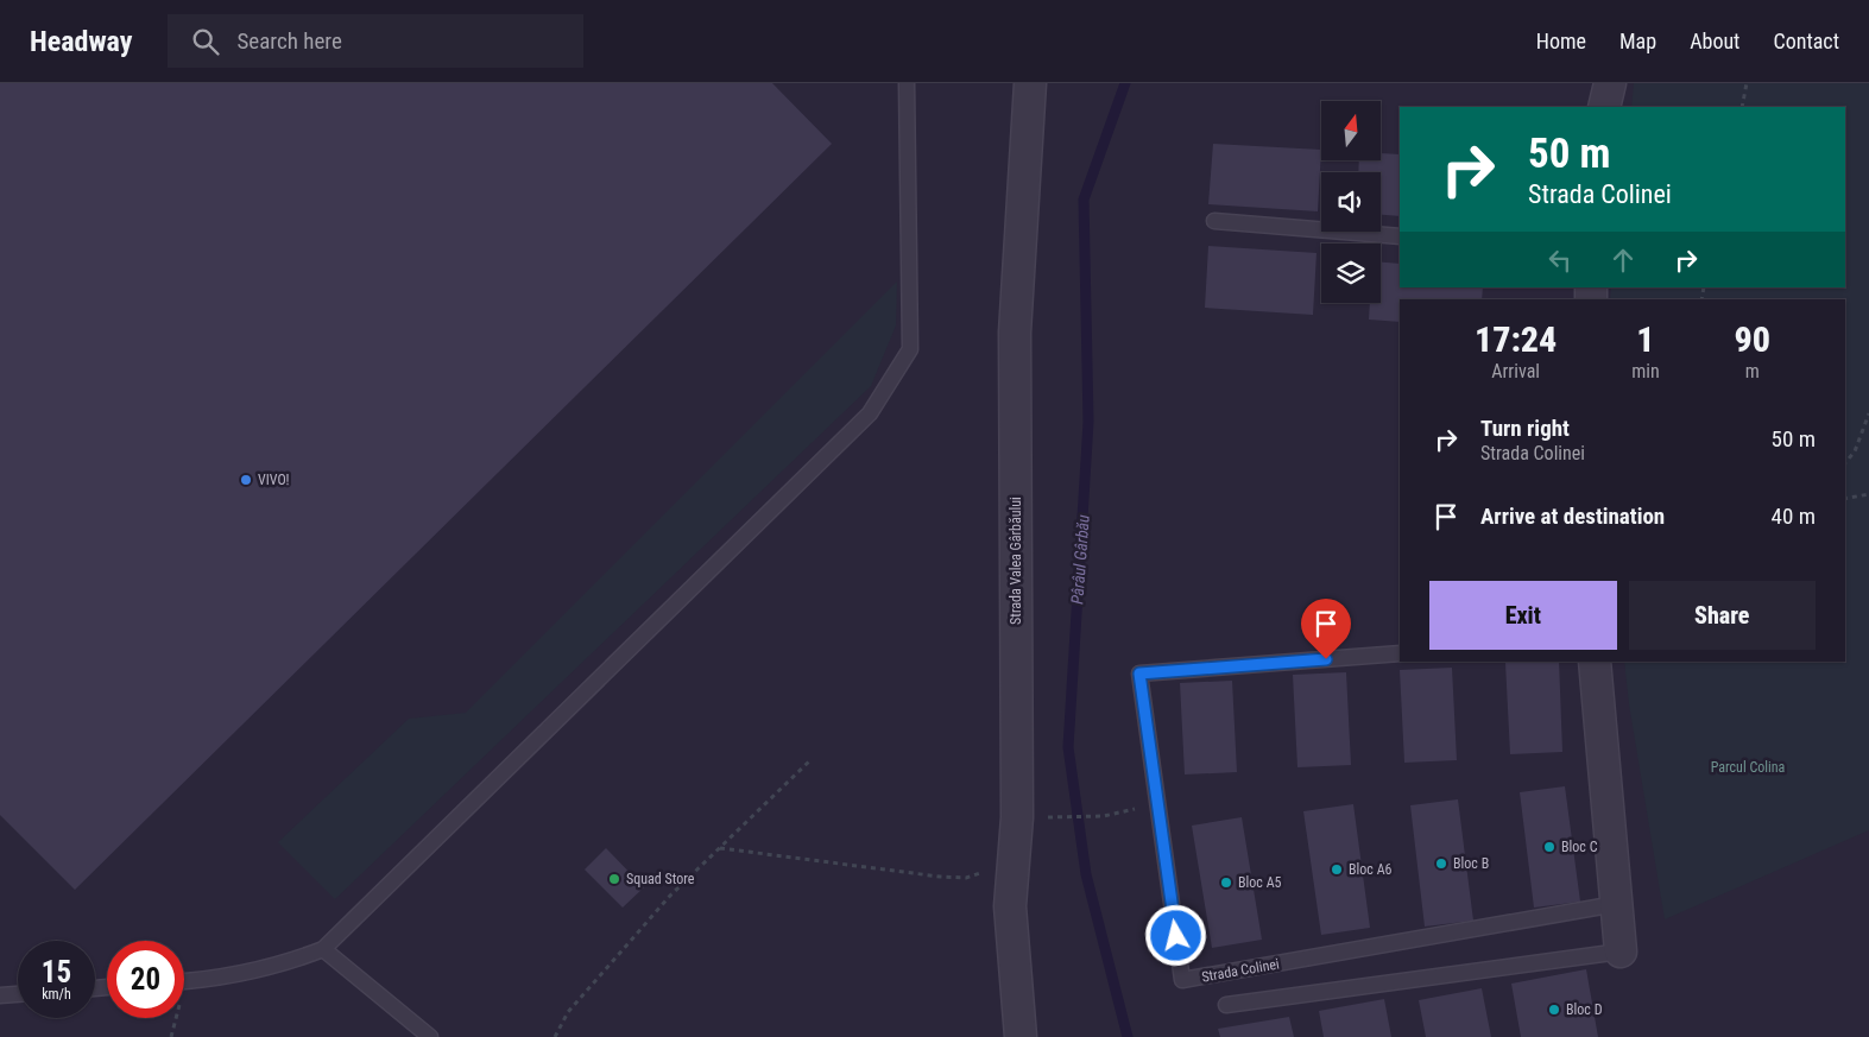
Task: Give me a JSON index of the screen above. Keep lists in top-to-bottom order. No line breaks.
{"streets":{"street":["Strada Valea Gârbăului"],"lane":["Strada Colinei"]},"water":["Pârâul Gârbău"],"parks":["Parcul Colina"],"places":["VIVO!","Bloc C","Bloc B","Bloc A6","Squad Store","Bloc A5","Bloc D"],"north":"top","page":{"header":"Headway","search":"Search here","nav":["Home","Map","About","Contact"],"turn":["50 m","Strada Colinei"],"eta":["17:24","Arrival","1","min","90","m"],"list":[{"name":"Turn right","note":"Strada Colinei","value":"50 m"},{"name":"Arrive at destination","value":"40 m"}],"buttons":["Exit","Share"],"speed":"15 km/h","limit":"20"}}
